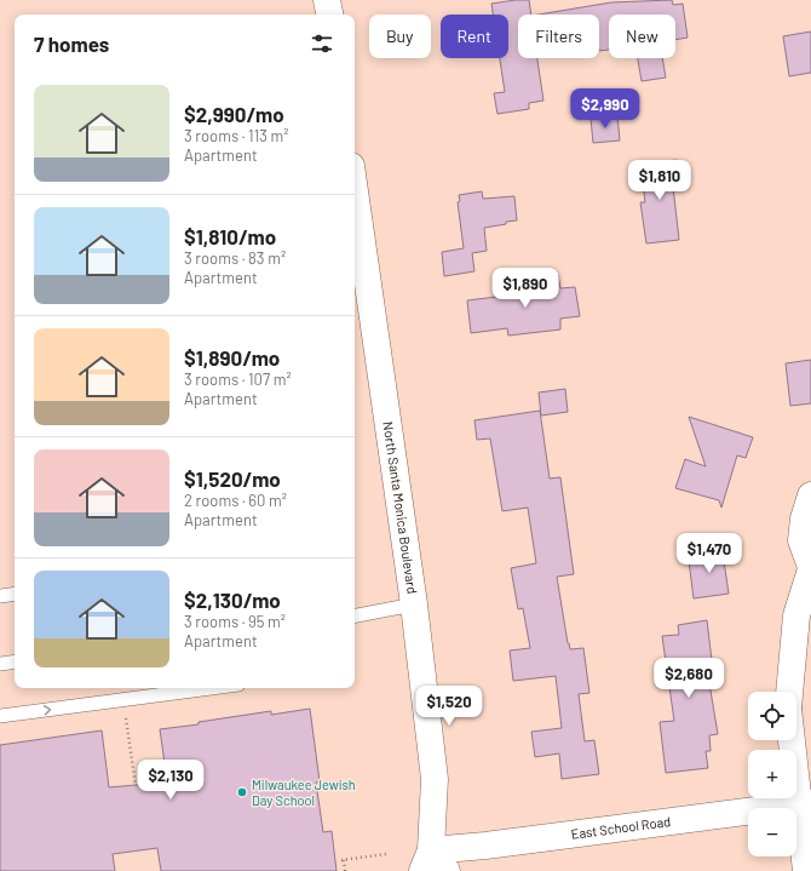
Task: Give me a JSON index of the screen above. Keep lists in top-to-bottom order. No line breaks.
{"streets":{"street":["North Santa Monica Boulevard","East School Road"]},"crossings":[["North Santa Monica Boulevard","East School Road"]],"places":["Milwaukee Jewish Day School"],"page":{"chip":["Buy","Rent","Filters","New"],"heading":"7 homes","list":[{"name":"$2,990/mo","note":"3 rooms · 113 m² · Apartment"},{"name":"$1,810/mo","note":"3 rooms · 83 m² · Apartment"},{"name":"$1,890/mo","note":"3 rooms · 107 m² · Apartment"},{"name":"$1,520/mo","note":"2 rooms · 60 m² · Apartment"},{"name":"$2,130/mo","note":"3 rooms · 95 m² · Apartment"}],"price":["$2,990","$1,810","$1,890","$1,470","$2,680","$1,520","$2,130"],"map_buttons":["+","−"]}}
